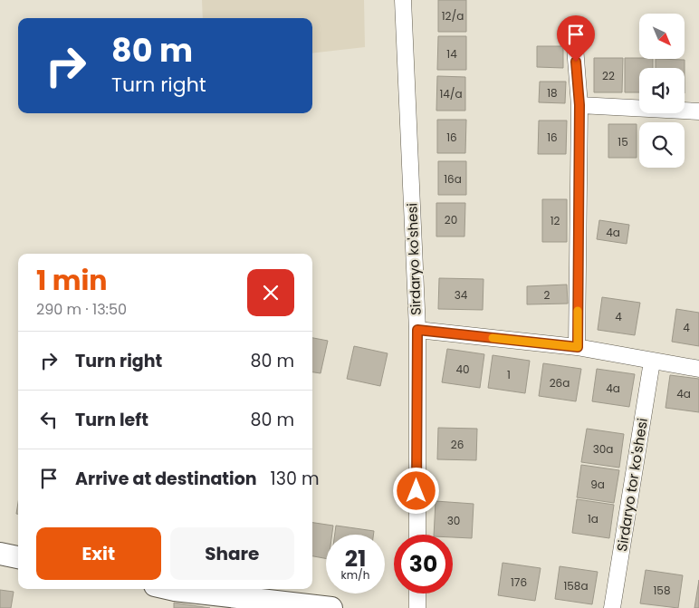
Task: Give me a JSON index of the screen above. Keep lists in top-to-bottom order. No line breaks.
{"streets":{"street":["Sirdaryo ko'shesi","Sirdaryo tor ko'shesi"]},"house_numbers":["12/a","14","22","18","14/a","16","16","15","16a","20","12","4a","34","2","4","4","40","1","26a","4a","4a","26","30a","9a","1a","30","176","158a","158"],"north":"bottom right","page":{"turn":["80 m","Turn right"],"heading":["1 min","290 m · 13:50"],"list":[{"name":"Turn right","value":"80 m"},{"name":"Turn left","value":"80 m"},{"name":"Arrive at destination","value":"130 m"}],"buttons":["Exit","Share"],"speed":"21 km/h","limit":"30"}}
